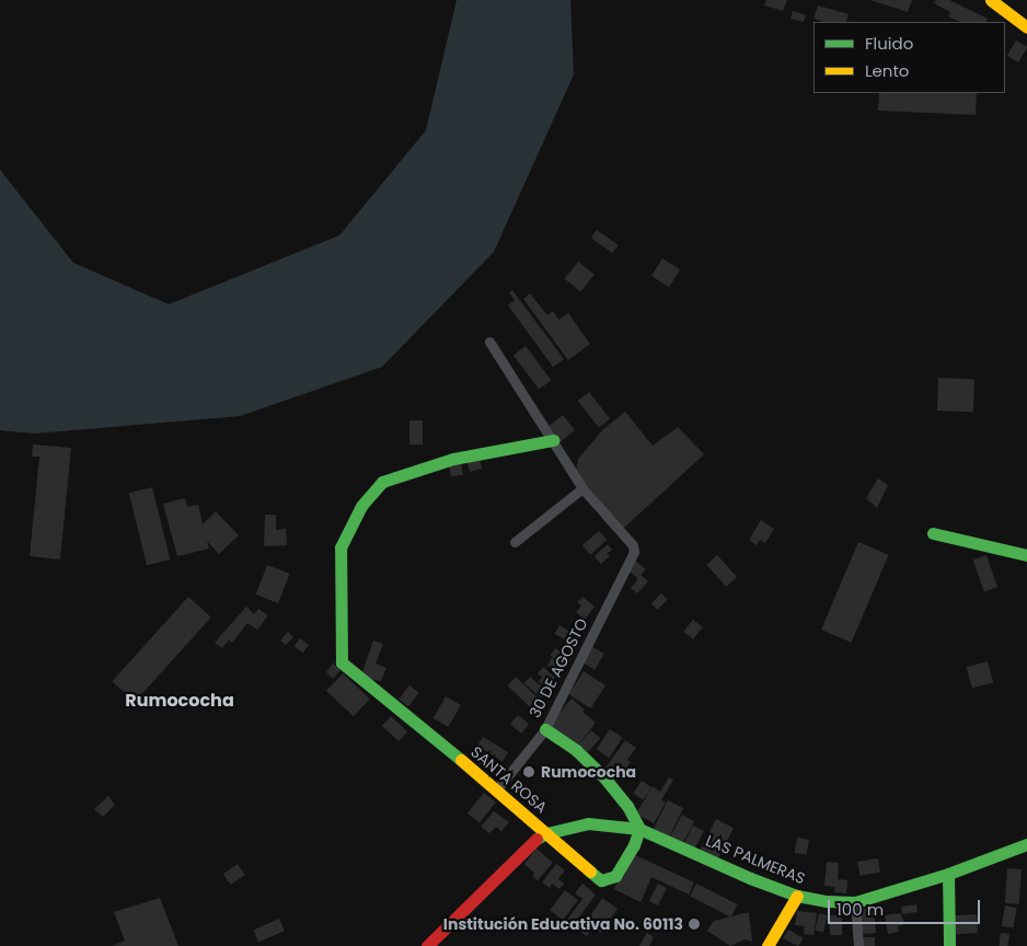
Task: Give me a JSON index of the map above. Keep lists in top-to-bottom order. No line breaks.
{"streets":{"street":["30 DE AGOSTO","SANTA ROSA","LAS PALMERAS"]},"crossings":[["30 DE AGOSTO","SANTA ROSA"],["SANTA ROSA","LAS PALMERAS"]],"districts":["Rumococha"],"places":["Rumococha","Institución Educativa No. 60113"],"legend":["Fluido","Lento"],"scale_bar":"100 m"}
